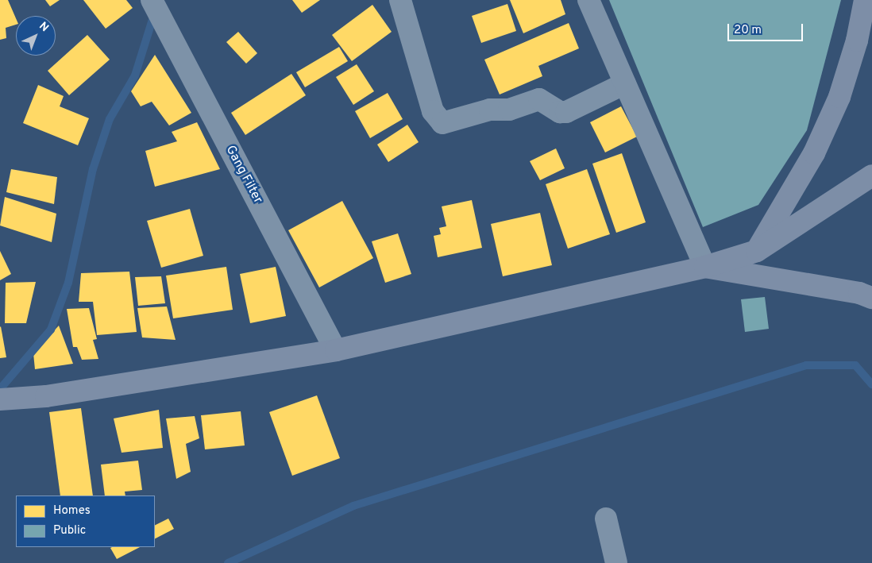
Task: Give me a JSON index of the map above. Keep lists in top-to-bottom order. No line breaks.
{"streets":{"street":["Gang Filter"]},"legend":["Homes","Public"],"scale_bar":"20 m","north":"top right"}
